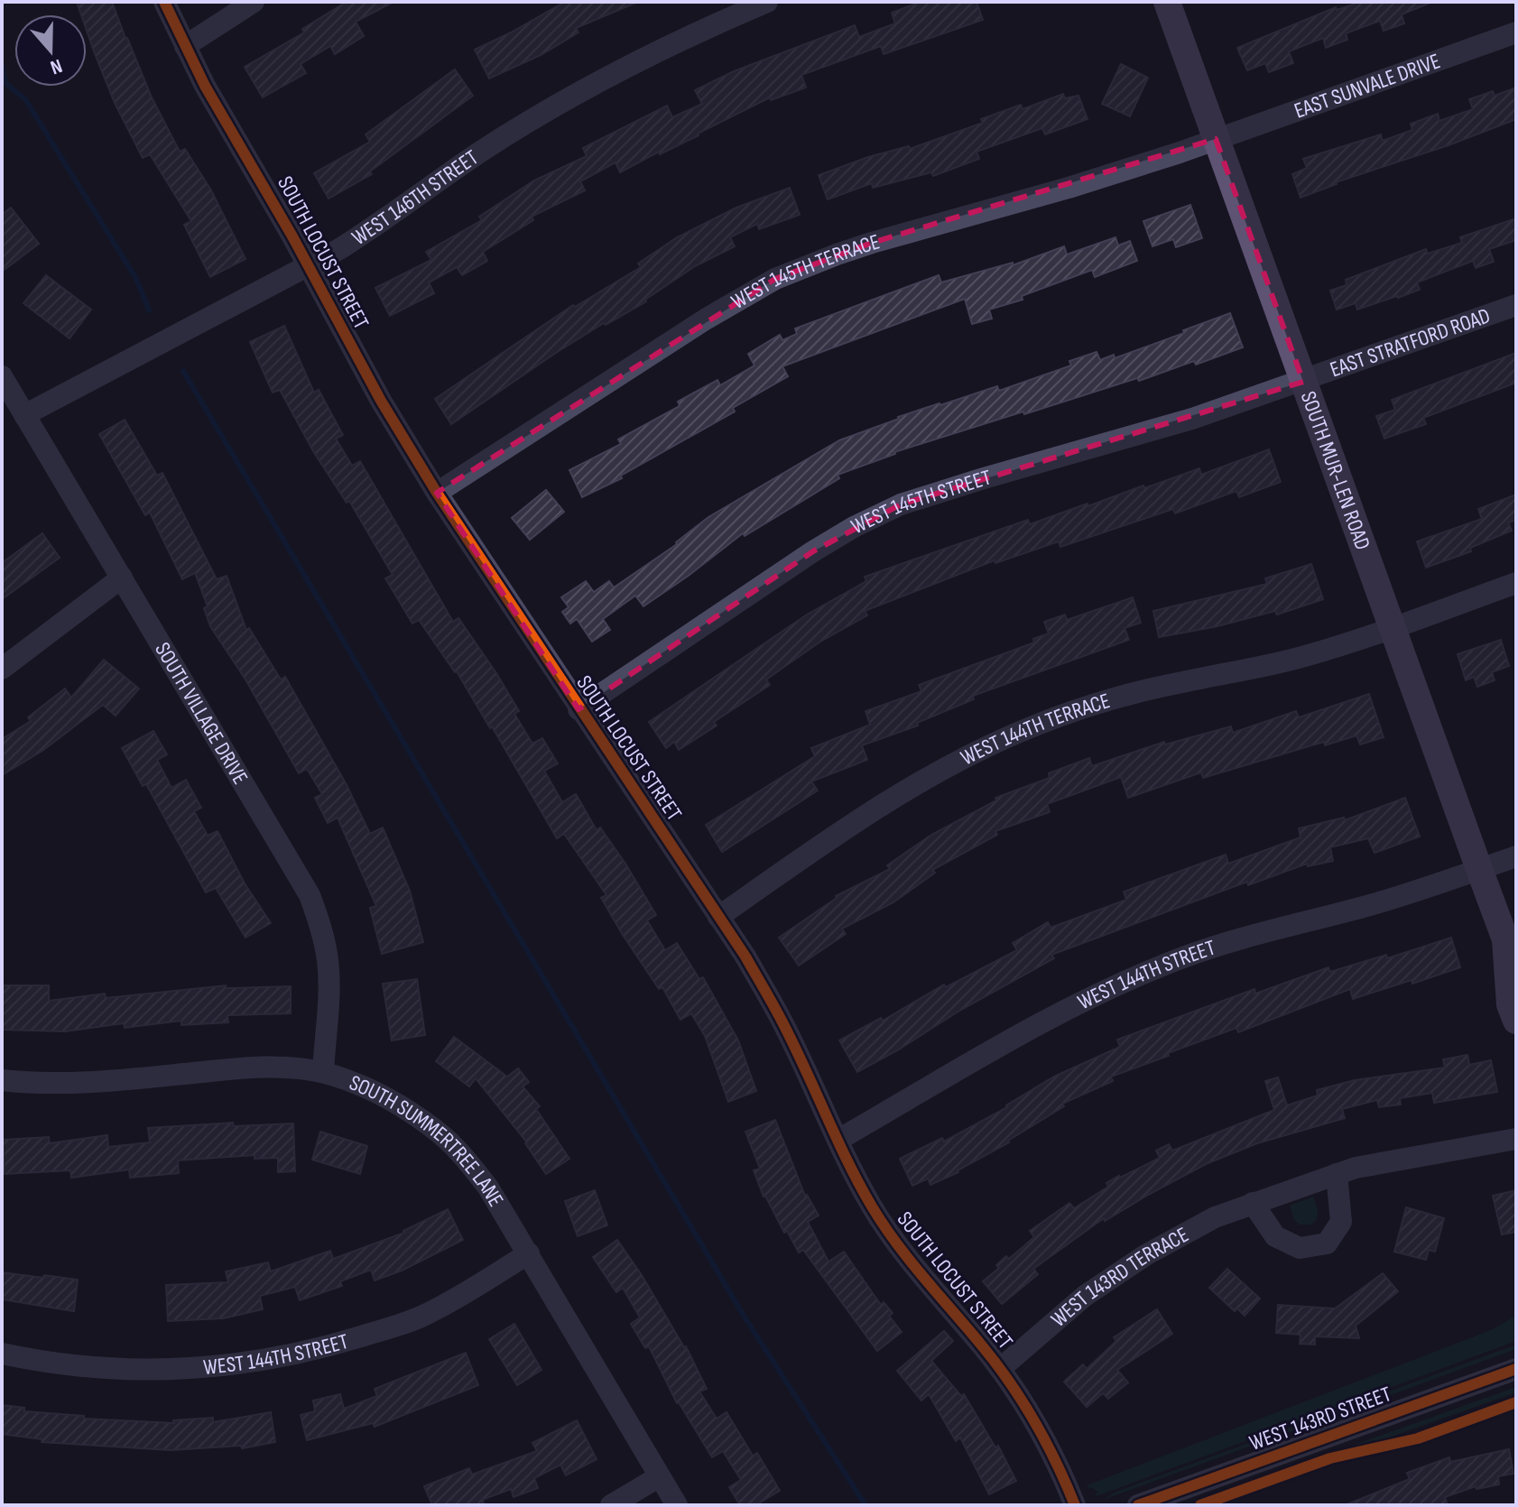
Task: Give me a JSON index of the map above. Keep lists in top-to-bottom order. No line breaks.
{"streets":{"main road":["SOUTH MUR-LEN ROAD"],"street":["EAST SUNVALE DRIVE","WEST 146TH STREET","SOUTH LOCUST STREET","WEST 145TH TERRACE","EAST STRATFORD ROAD","WEST 145TH STREET","SOUTH VILLAGE DRIVE","WEST 144TH TERRACE","WEST 144TH STREET","SOUTH SUMMERTREE LANE","WEST 143RD TERRACE","WEST 143RD STREET"]},"crossings":[["EAST SUNVALE DRIVE","WEST 145TH TERRACE"],["EAST SUNVALE DRIVE","SOUTH MUR-LEN ROAD"],["WEST 146TH STREET","SOUTH LOCUST STREET"],["WEST 146TH STREET","SOUTH VILLAGE DRIVE"],["SOUTH LOCUST STREET","WEST 145TH TERRACE"],["SOUTH LOCUST STREET","WEST 145TH STREET"],["SOUTH LOCUST STREET","WEST 144TH TERRACE"],["SOUTH LOCUST STREET","WEST 144TH STREET"],["SOUTH LOCUST STREET","WEST 143RD TERRACE"],["WEST 145TH TERRACE","SOUTH MUR-LEN ROAD"],["EAST STRATFORD ROAD","SOUTH MUR-LEN ROAD"],["EAST STRATFORD ROAD","WEST 145TH STREET"],["SOUTH MUR-LEN ROAD","WEST 145TH STREET"],["SOUTH MUR-LEN ROAD","WEST 144TH TERRACE"],["SOUTH MUR-LEN ROAD","WEST 144TH STREET"],["SOUTH VILLAGE DRIVE","SOUTH SUMMERTREE LANE"],["WEST 144TH STREET","SOUTH SUMMERTREE LANE"]],"north":"bottom"}
